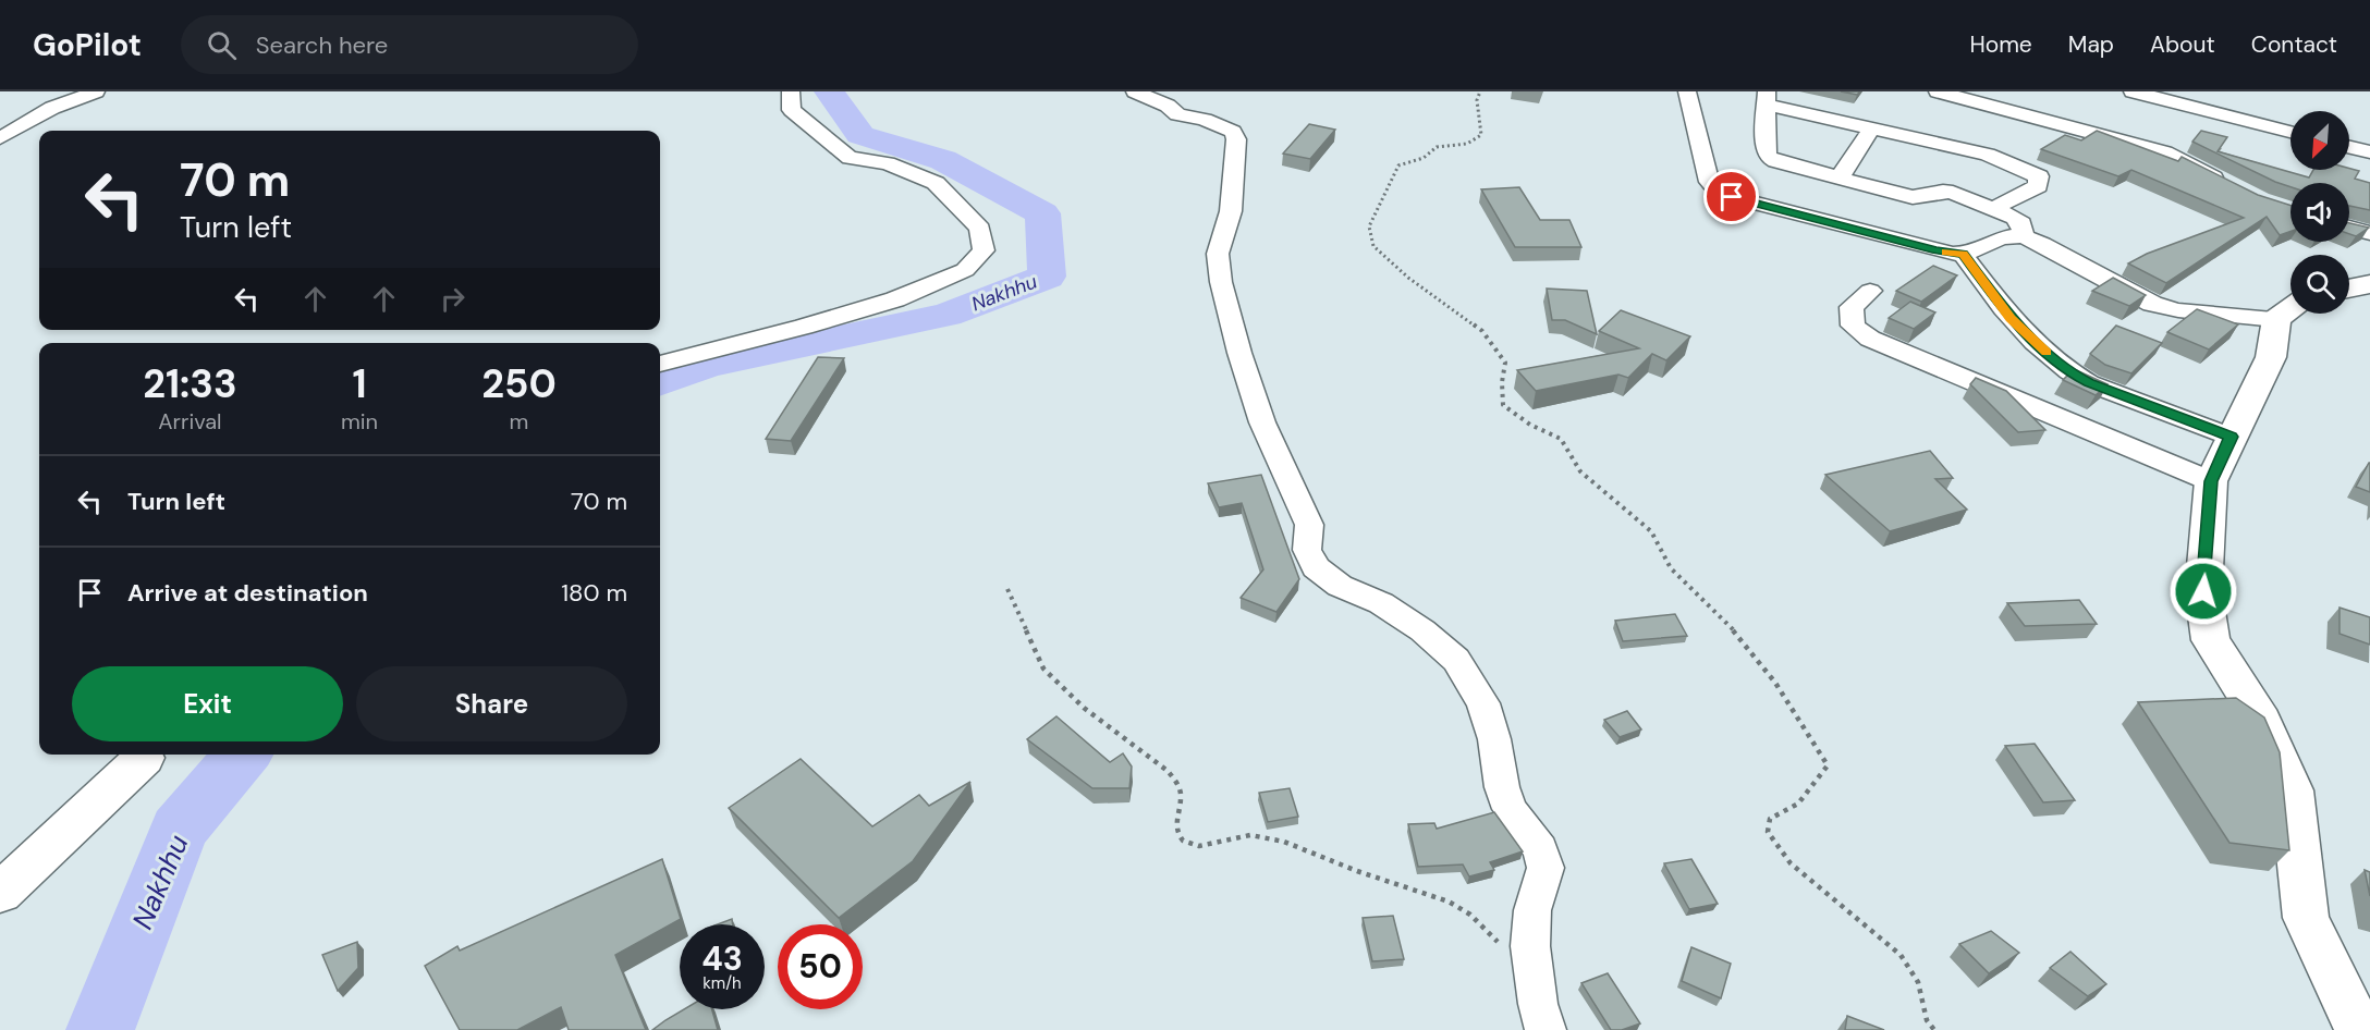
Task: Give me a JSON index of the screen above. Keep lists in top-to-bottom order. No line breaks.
{"water":["Nakhhu"],"north":"bottom left","page":{"header":"GoPilot","search":"Search here","nav":["Home","Map","About","Contact"],"turn":["70 m","Turn left"],"eta":["21:33","Arrival","1","min","250","m"],"list":[{"name":"Turn left","value":"70 m"},{"name":"Arrive at destination","value":"180 m"}],"buttons":["Exit","Share"],"speed":"43 km/h","limit":"50"}}
